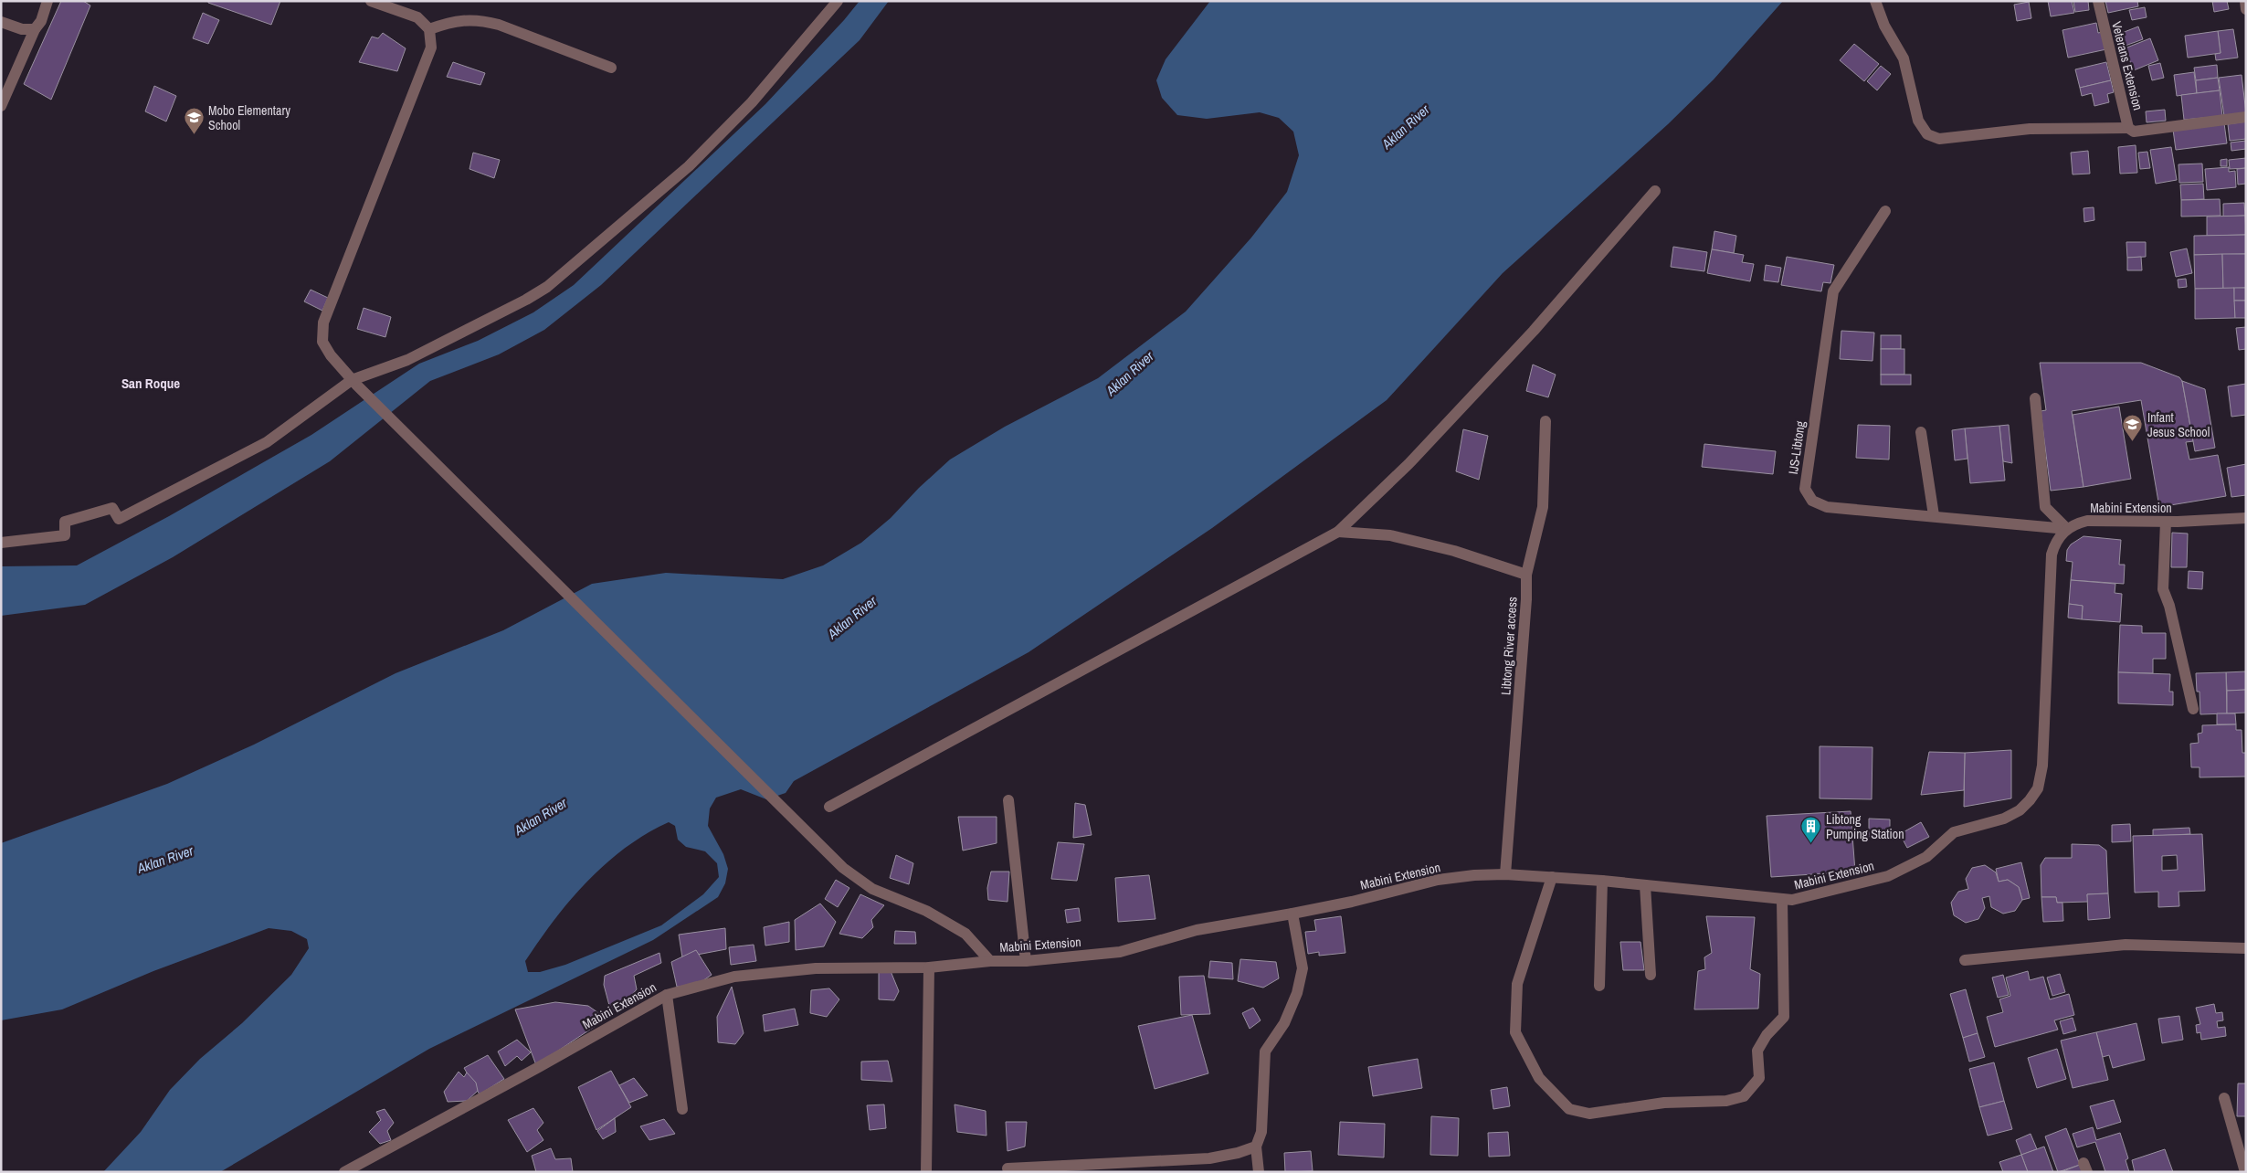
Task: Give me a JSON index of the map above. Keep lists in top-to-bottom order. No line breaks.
{"streets":{"street":["Veterans Extension","IJS-Libtong","Mabini Extension","Libtong River access"]},"crossings":[["IJS-Libtong","Mabini Extension"],["Mabini Extension","Libtong River access"]],"districts":["San Roque"],"water":["Aklan River"],"places":{"school or university":["Mobo Elementary School","Infant Jesus School"],"building":["Libtong Pumping Station"]}}
